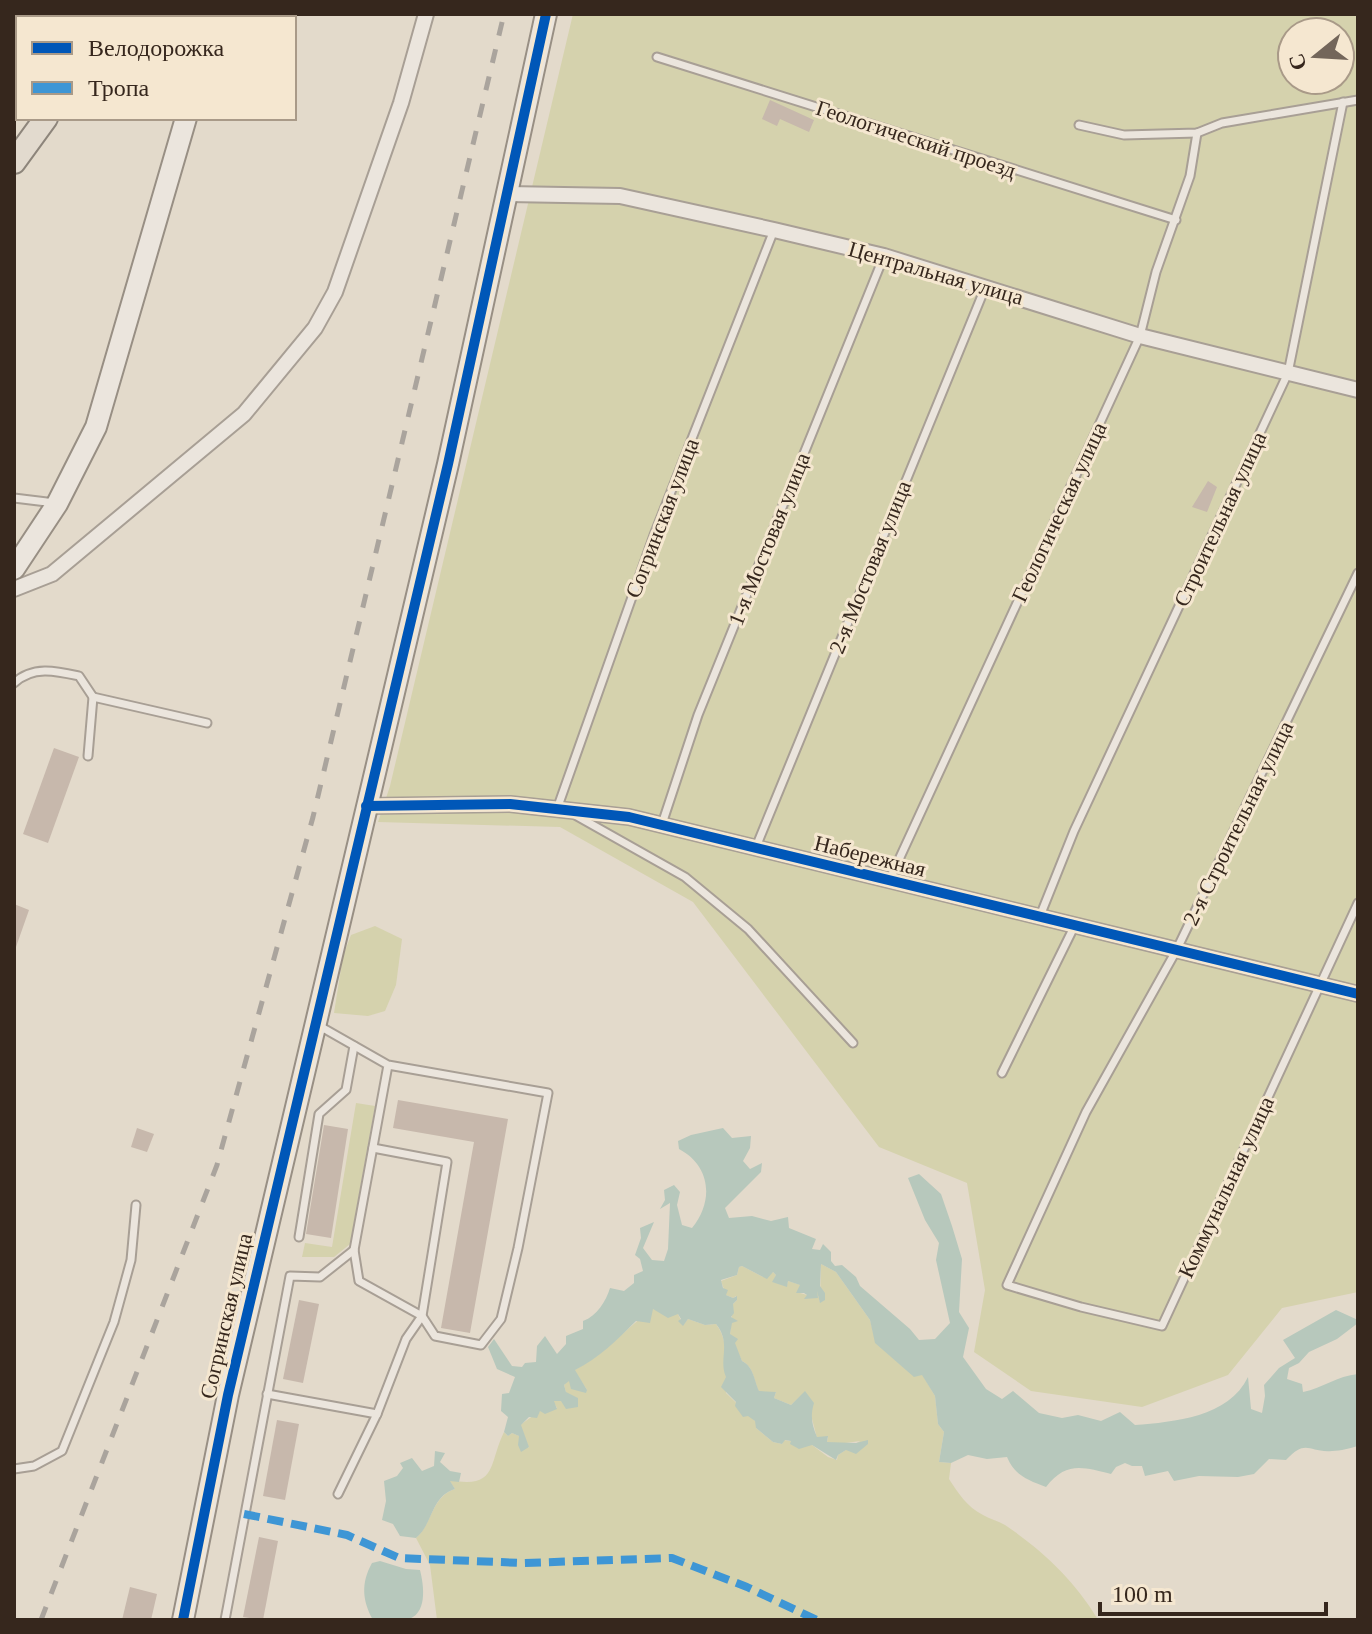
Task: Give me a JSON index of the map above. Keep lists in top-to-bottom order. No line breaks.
{"streets":{"street":["Центральная улица","Согринская улица","Набережная"],"lane":["Геологический проезд","Геологическая улица","Строительная улица","1-я Мостовая улица","2-я Мостовая улица","2-я Строительная улица","Коммунальная улица"]},"crossings":[["Геологический проезд","Геологическая улица"],["Центральная улица","Геологическая улица"],["Центральная улица","Согринская улица"],["Центральная улица","Строительная улица"],["Центральная улица","1-я Мостовая улица"],["Центральная улица","2-я Мостовая улица"],["Геологическая улица","Набережная"],["Согринская улица","Набережная"],["Строительная улица","Набережная"],["1-я Мостовая улица","Набережная"],["2-я Мостовая улица","Набережная"],["2-я Строительная улица","Набережная"],["2-я Строительная улица","Коммунальная улица"],["Набережная","Коммунальная улица"]],"legend":["Велодорожка","Тропа"],"scale_bar":"100 m","north":"left"}
